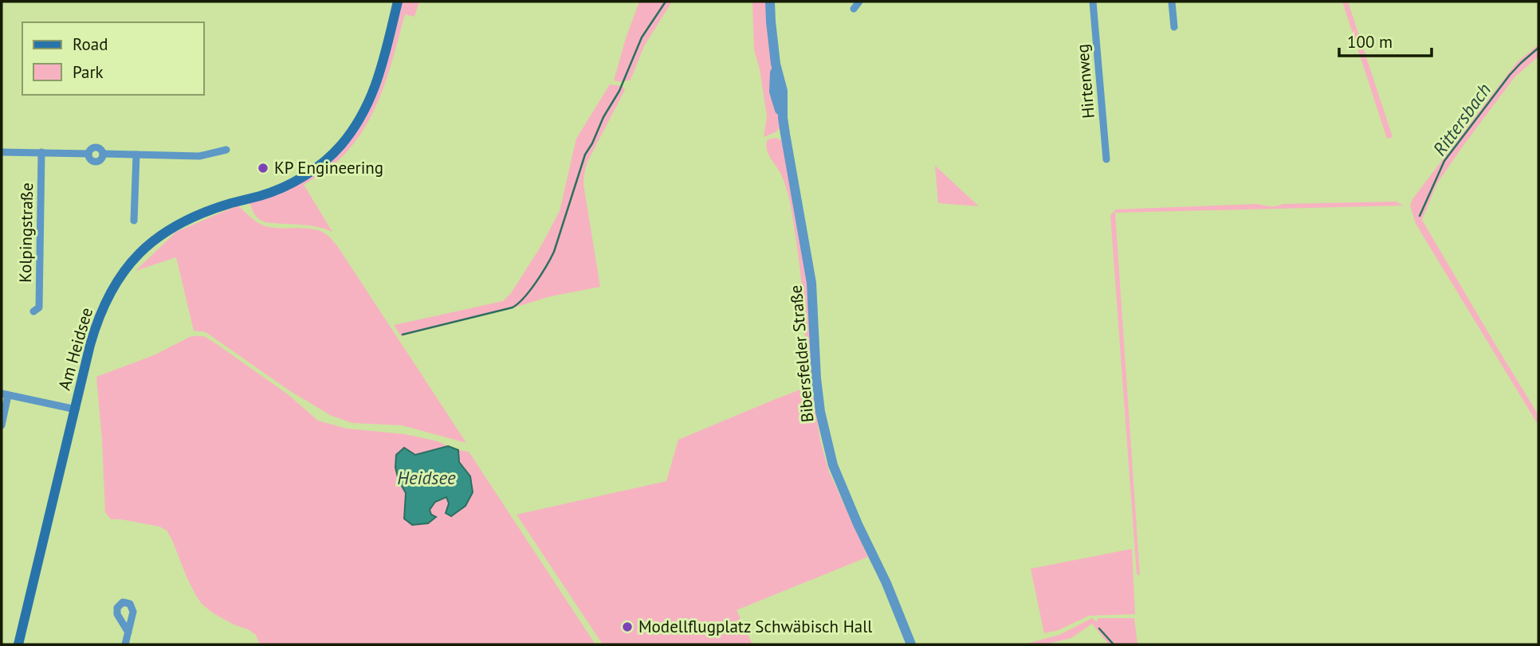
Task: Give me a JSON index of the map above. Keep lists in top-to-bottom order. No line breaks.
{"streets":{"main road":["Am Heidsee"],"street":["Hirtenweg","Kolpingstraße","Bibersfelder Straße"]},"water":["Rittersbach","Heidsee"],"places":["KP Engineering","Modellflugplatz Schwäbisch Hall"],"legend":["Road","Park"],"scale_bar":"100 m"}
